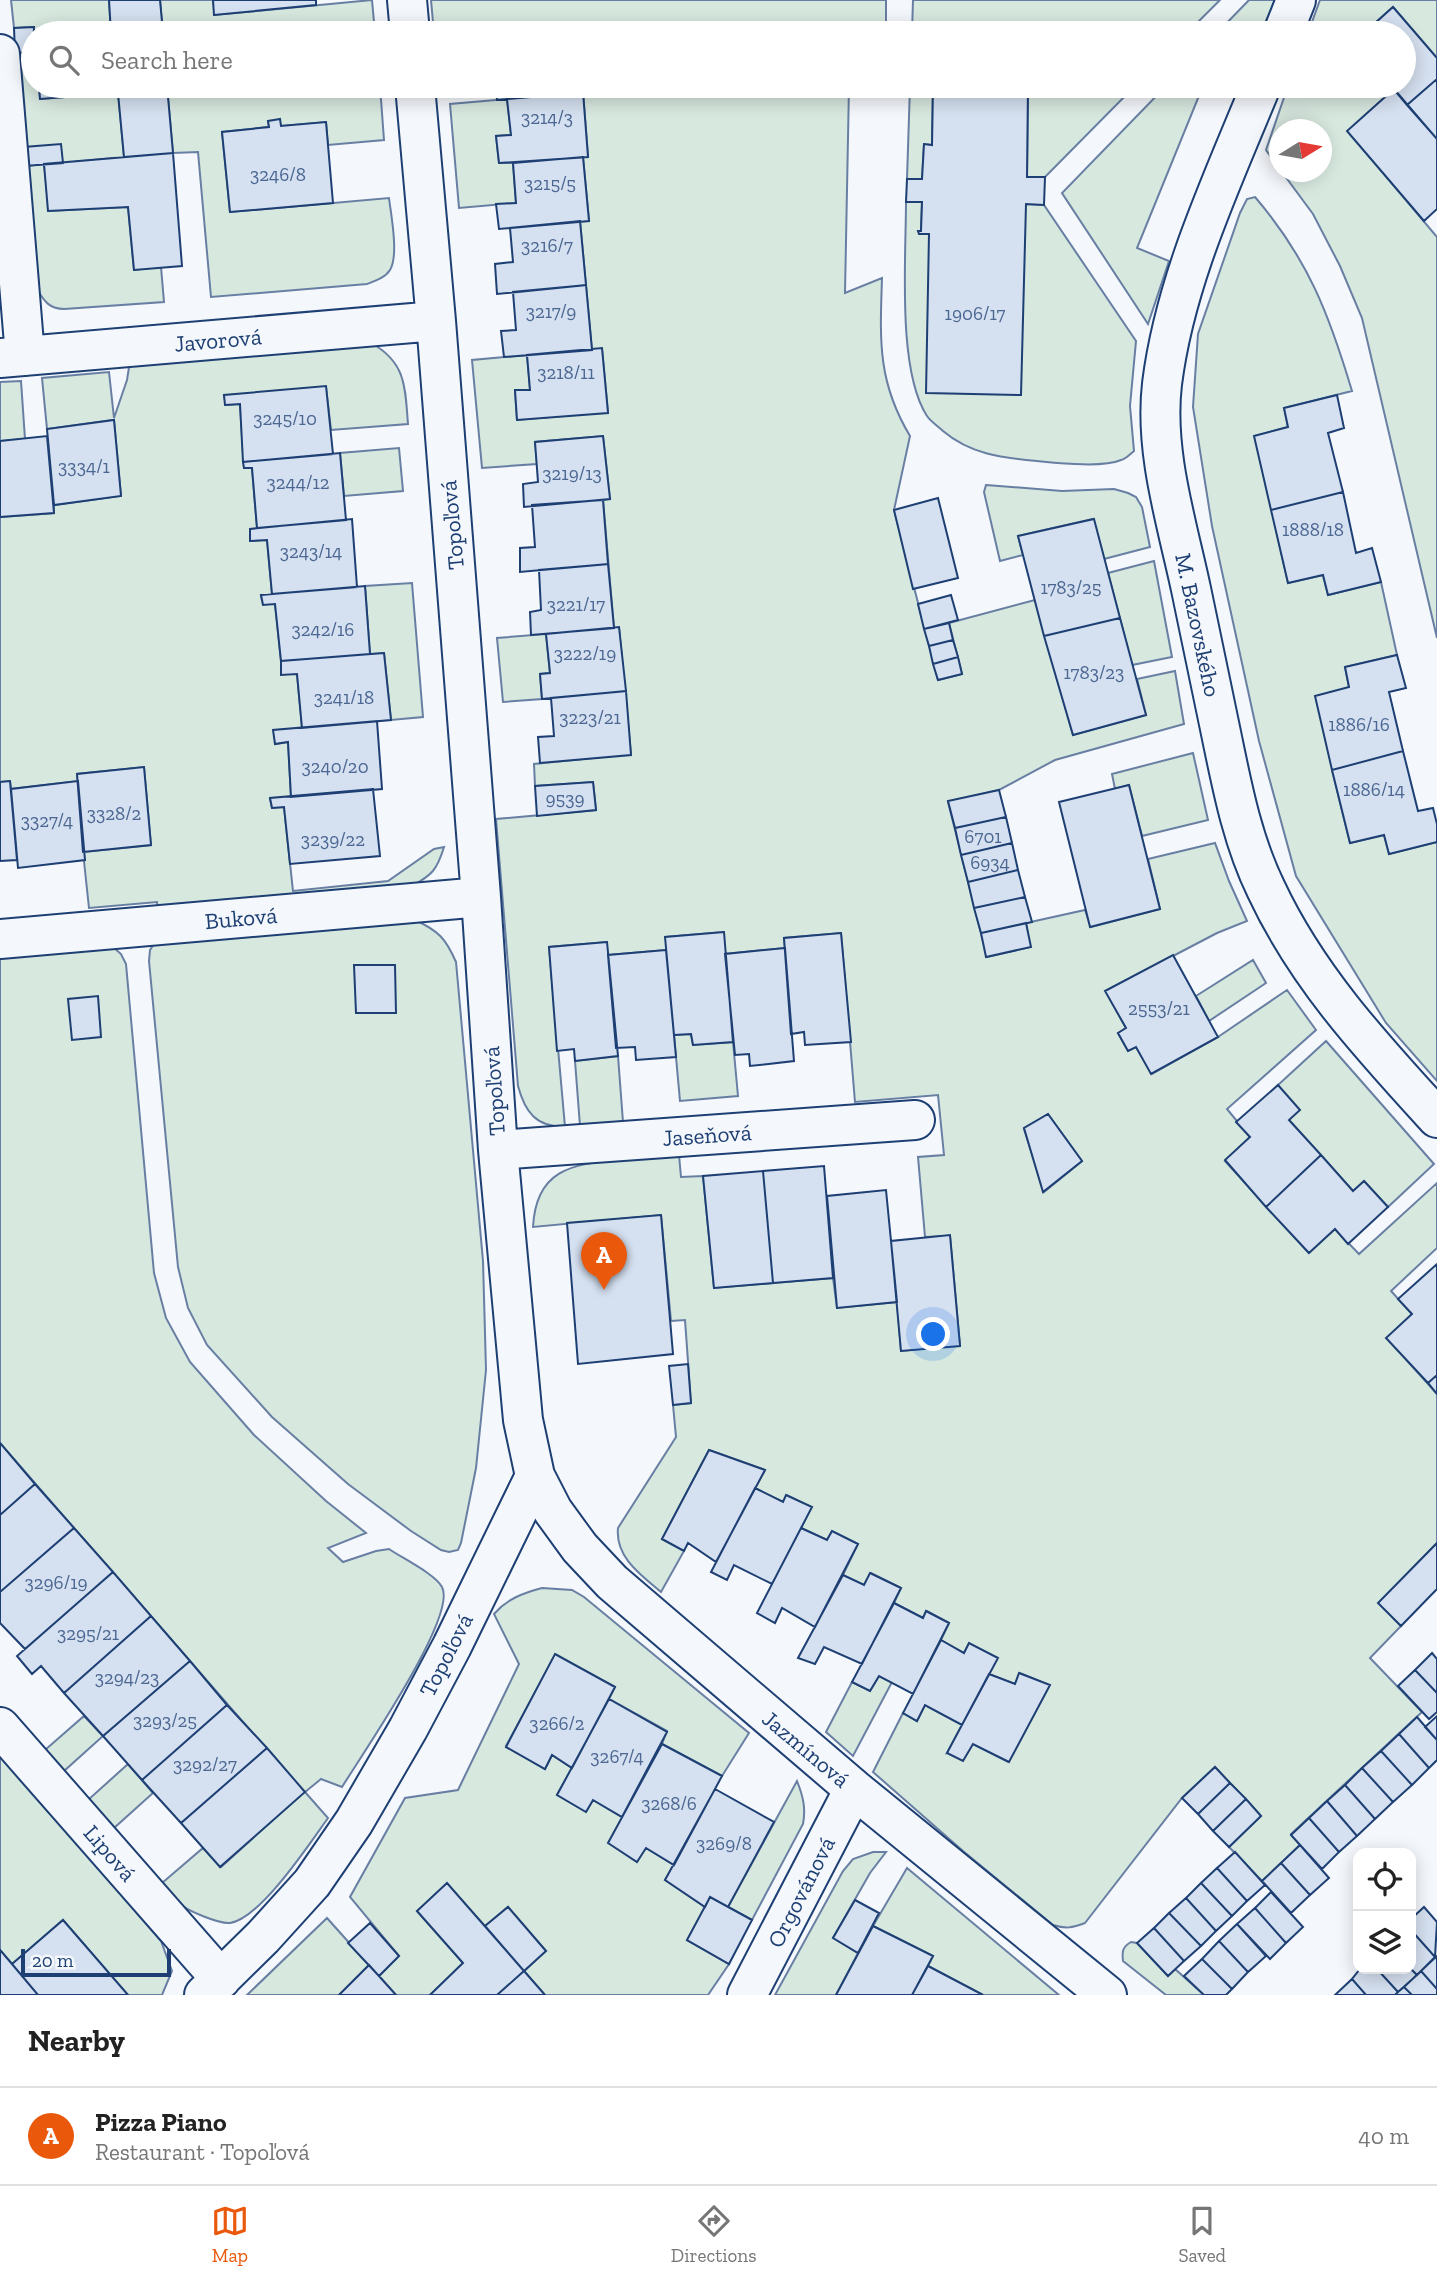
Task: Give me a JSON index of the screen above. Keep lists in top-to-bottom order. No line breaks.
{"streets":{"street":["Javorová","Topoľová","M. Bazovského","Buková","Jaseňová","Jazmínová","Lipová","Orgovánová"]},"crossings":[["Javorová","Topoľová"],["Topoľová","Buková"],["Topoľová","Jaseňová"],["Topoľová","Jazmínová"],["Topoľová","Lipová"],["Jazmínová","Orgovánová"]],"house_numbers":["3214/3","3246/8","3215/5","3216/7","3217/9","1906/17","3218/11","3245/10","3334/1","3219/13","3244/12","1888/18","3243/14","1783/25","3221/17","3242/16","3222/19","1783/23","3241/18","3223/21","1886/16","3240/20","1886/14","9539","3328/2","3327/4","6701","3239/22","6934","2553/21","3296/19","3295/21","3294/23","3293/25","3266/2","3267/4","3292/27","3268/6","3269/8"],"scale_bar":"20 m","north":"right","page":{"search":"Search here","pins":"A","scale":"20 m","heading":"Nearby","list":[{"mark":"A","name":"Pizza Piano","note":"Restaurant · Topoľová","value":"40 m"}],"nav":["Map","Directions","Saved"]}}
